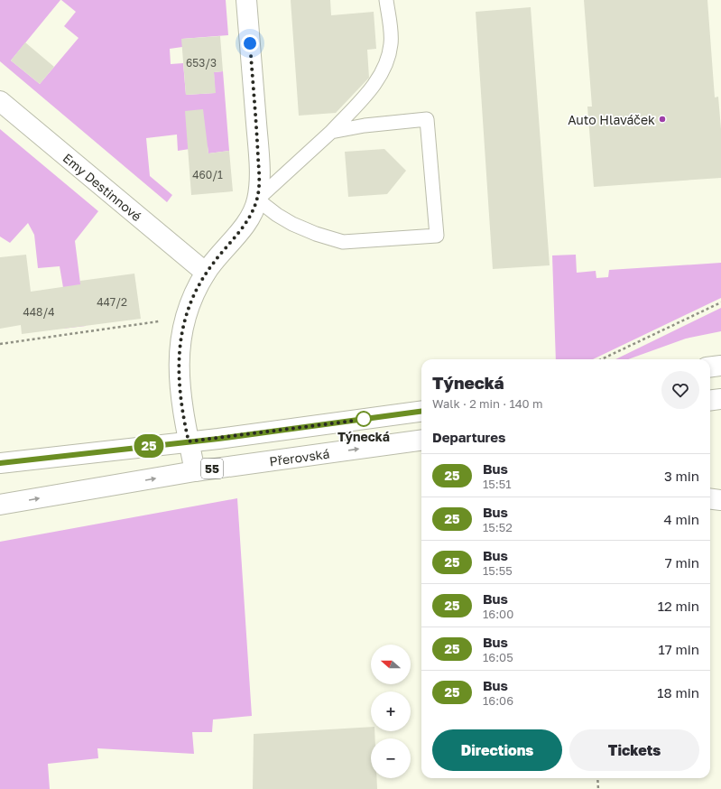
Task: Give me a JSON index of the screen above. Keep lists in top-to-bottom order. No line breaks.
{"streets":{"main road":["Emy Destinnové","Přerovská","55"]},"places":["Auto Hlaváček","Týnecká"],"lines":["bus line 25"],"house_numbers":["653/3","460/1","447/2","448/4"],"north":"left","page":{"on_map":"25","heading":[["Týnecká","Walk · 2 min · 140 m"],"Departures"],"list":[{"mark":"25","name":"Bus","note":"15:51","value":"3 min"},{"mark":"25","name":"Bus","note":"15:52","value":"4 min"},{"mark":"25","name":"Bus","note":"15:55","value":"7 min"},{"mark":"25","name":"Bus","note":"16:00","value":"12 min"},{"mark":"25","name":"Bus","note":"16:05","value":"17 min"},{"mark":"25","name":"Bus","note":"16:06","value":"18 min"}],"map_buttons":["+","−"],"buttons":["Directions","Tickets"]}}
